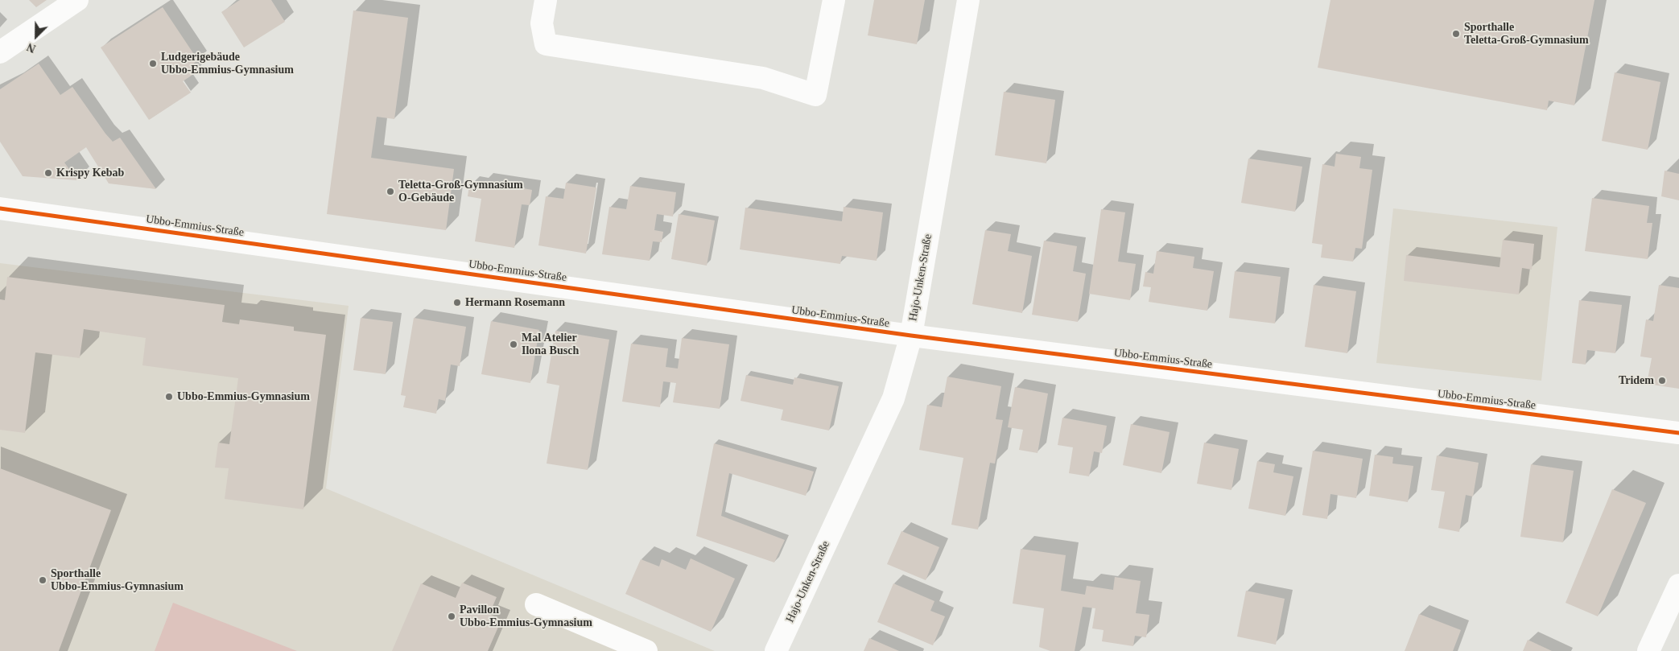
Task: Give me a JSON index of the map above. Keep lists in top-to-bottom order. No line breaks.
{"streets":{"main road":["Ubbo-Emmius-Straße","Hajo-Unken-Straße"]},"crossings":[["Ubbo-Emmius-Straße","Hajo-Unken-Straße"]],"places":["Sporthalle Teletta-Groß-Gymnasium","Ludgerigebäude Ubbo-Emmius-Gymnasium","Krispy Kebab","Teletta-Groß-Gymnasium O-Gebäude","Hermann Rosemann","Mal Atelier Ilona Busch","Tridem","Ubbo-Emmius-Gymnasium","Sporthalle Ubbo-Emmius-Gymnasium","Pavillon Ubbo-Emmius-Gymnasium"],"north":"bottom left"}
